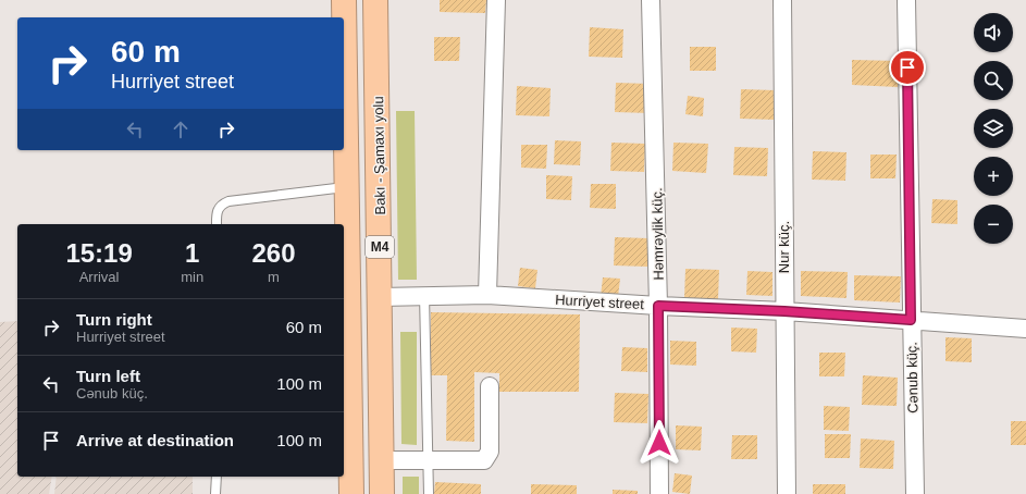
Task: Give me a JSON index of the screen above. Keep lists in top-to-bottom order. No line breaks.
{"streets":{"highway":["Bakı - Şamaxı yolu","M4"],"street":["Həmrəylik küç.","Nur küç.","Hurriyet street","Cənub küç."]},"crossings":[["Bakı - Şamaxı yolu","Hurriyet street"],["Həmrəylik küç.","Hurriyet street"],["Nur küç.","Hurriyet street"],["Hurriyet street","Cənub küç."]],"page":{"map_buttons":["+","−"],"turn":["60 m","Hurriyet street"],"eta":["15:19","Arrival","1","min","260","m"],"list":[{"name":"Turn right","note":"Hurriyet street","value":"60 m"},{"name":"Turn left","note":"Cənub küç.","value":"100 m"},{"name":"Arrive at destination","value":"100 m"}]}}
